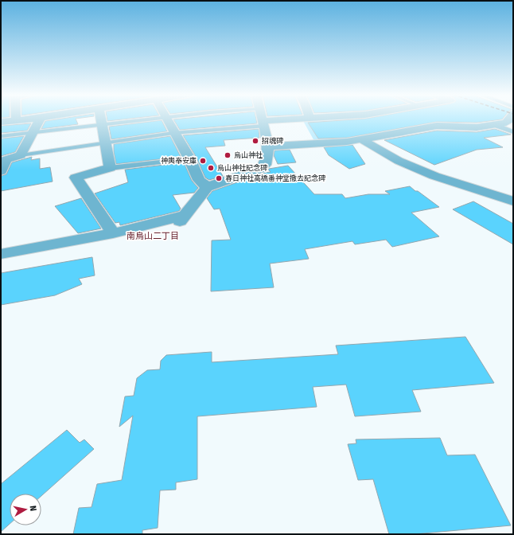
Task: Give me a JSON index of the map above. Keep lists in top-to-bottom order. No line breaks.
{"districts":["南烏山二丁目"],"places":["招魂碑","烏山神社","神輿奉安庫","烏山神社記念碑","春日神社高橋番神堂撤去記念碑"],"north":"right"}
